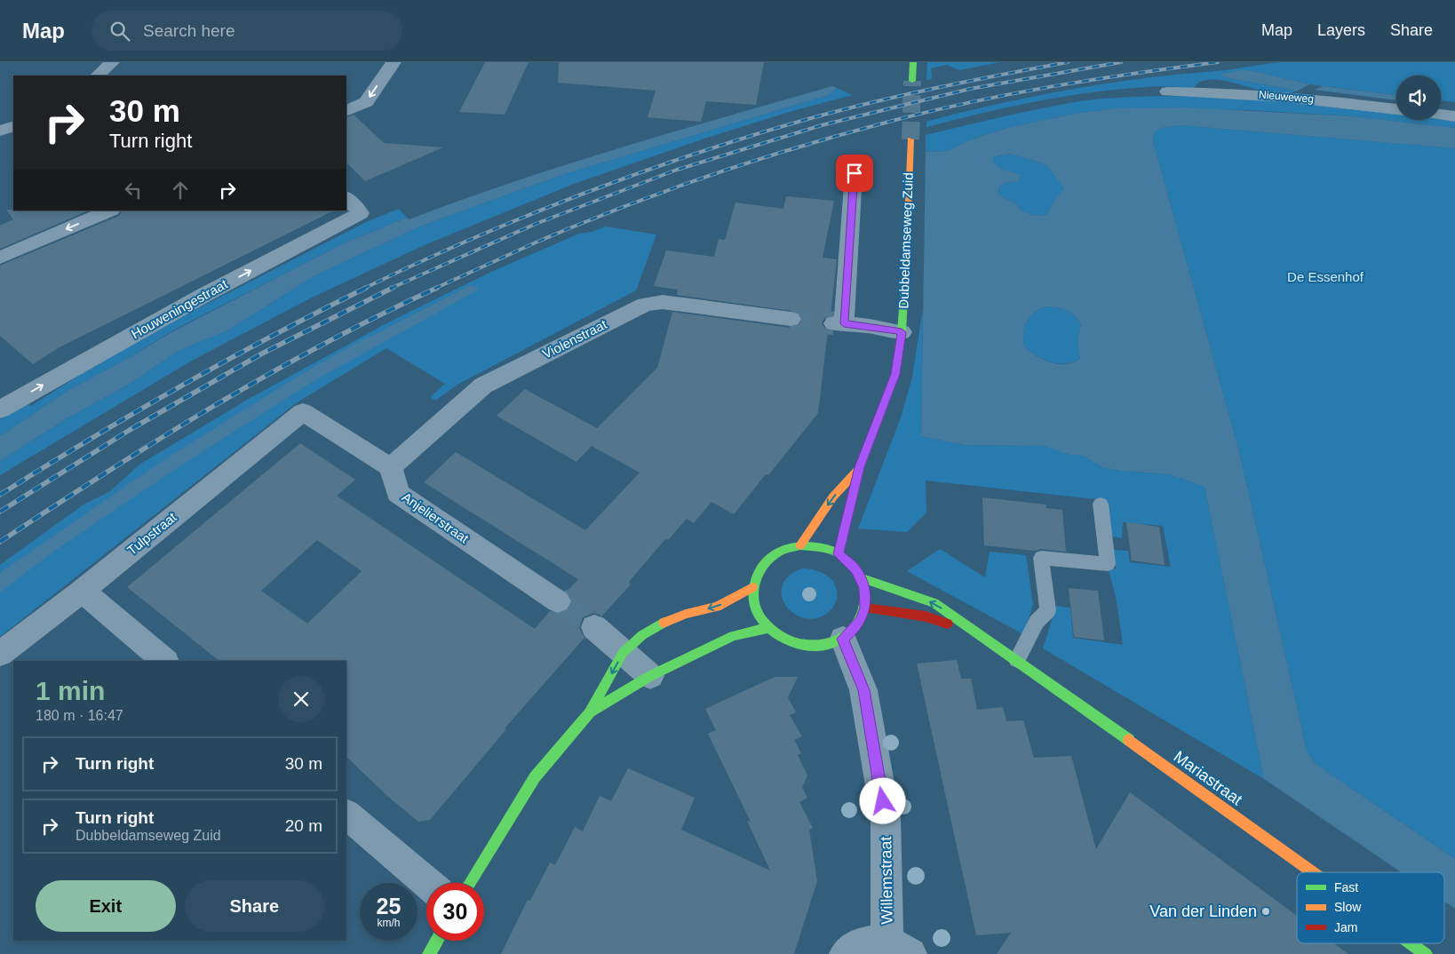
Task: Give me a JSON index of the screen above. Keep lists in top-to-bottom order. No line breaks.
{"streets":{"street":["Nieuweweg","Dubbeldamseweg Zuid","Houweningestraat","Violenstraat","Anjelierstraat","Tulpstraat","Mariastraat","Willemstraat"]},"crossings":[["Dubbeldamseweg Zuid","Mariastraat"],["Dubbeldamseweg Zuid","Willemstraat"],["Violenstraat","Anjelierstraat"],["Violenstraat","Tulpstraat"],["Anjelierstraat","Tulpstraat"],["Mariastraat","Willemstraat"]],"one_way":["Houweningestraat"],"parks":["De Essenhof"],"places":["Van der Linden"],"legend":["Fast","Slow","Jam"],"page":{"header":"Map","search":"Search here","nav":["Map","Layers","Share"],"turn":["30 m","Turn right"],"heading":["1 min","180 m · 16:47"],"list":[{"name":"Turn right","value":"30 m"},{"name":"Turn right","note":"Dubbeldamseweg Zuid","value":"20 m"}],"buttons":["Exit","Share"],"speed":"25 km/h","limit":"30"}}
